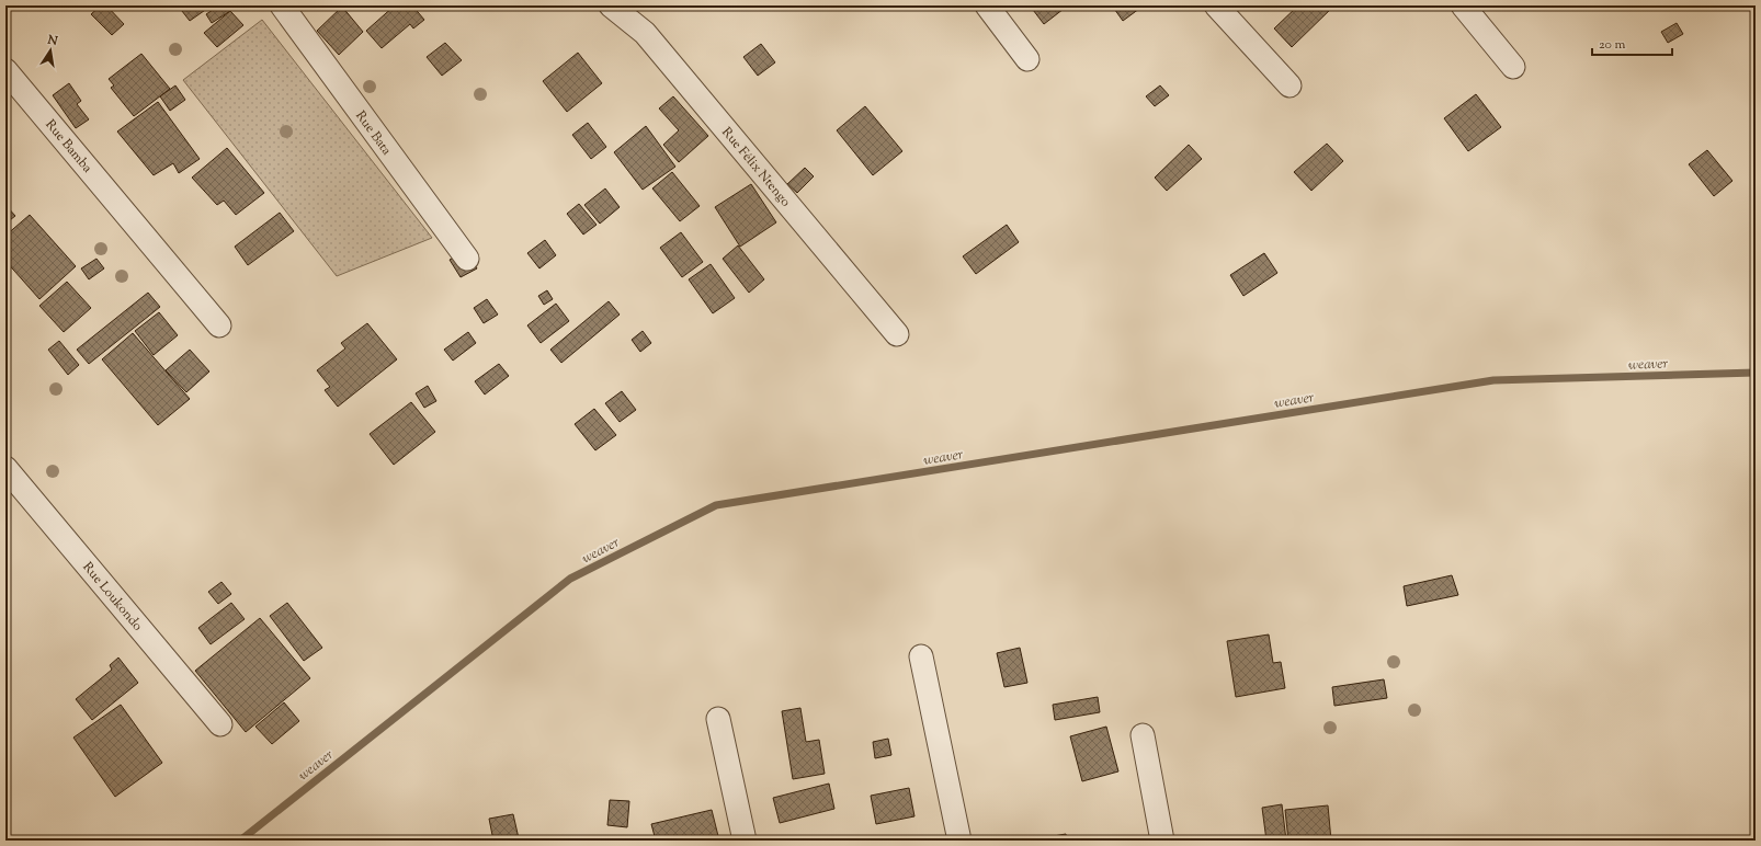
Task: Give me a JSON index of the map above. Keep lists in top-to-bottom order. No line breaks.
{"streets":{"street":["Rue Bata","Rue Bamba","Rue Félix Ntengo","Rue Loukondo"]},"water":["weaver"],"scale_bar":"20 m","north":"top"}
